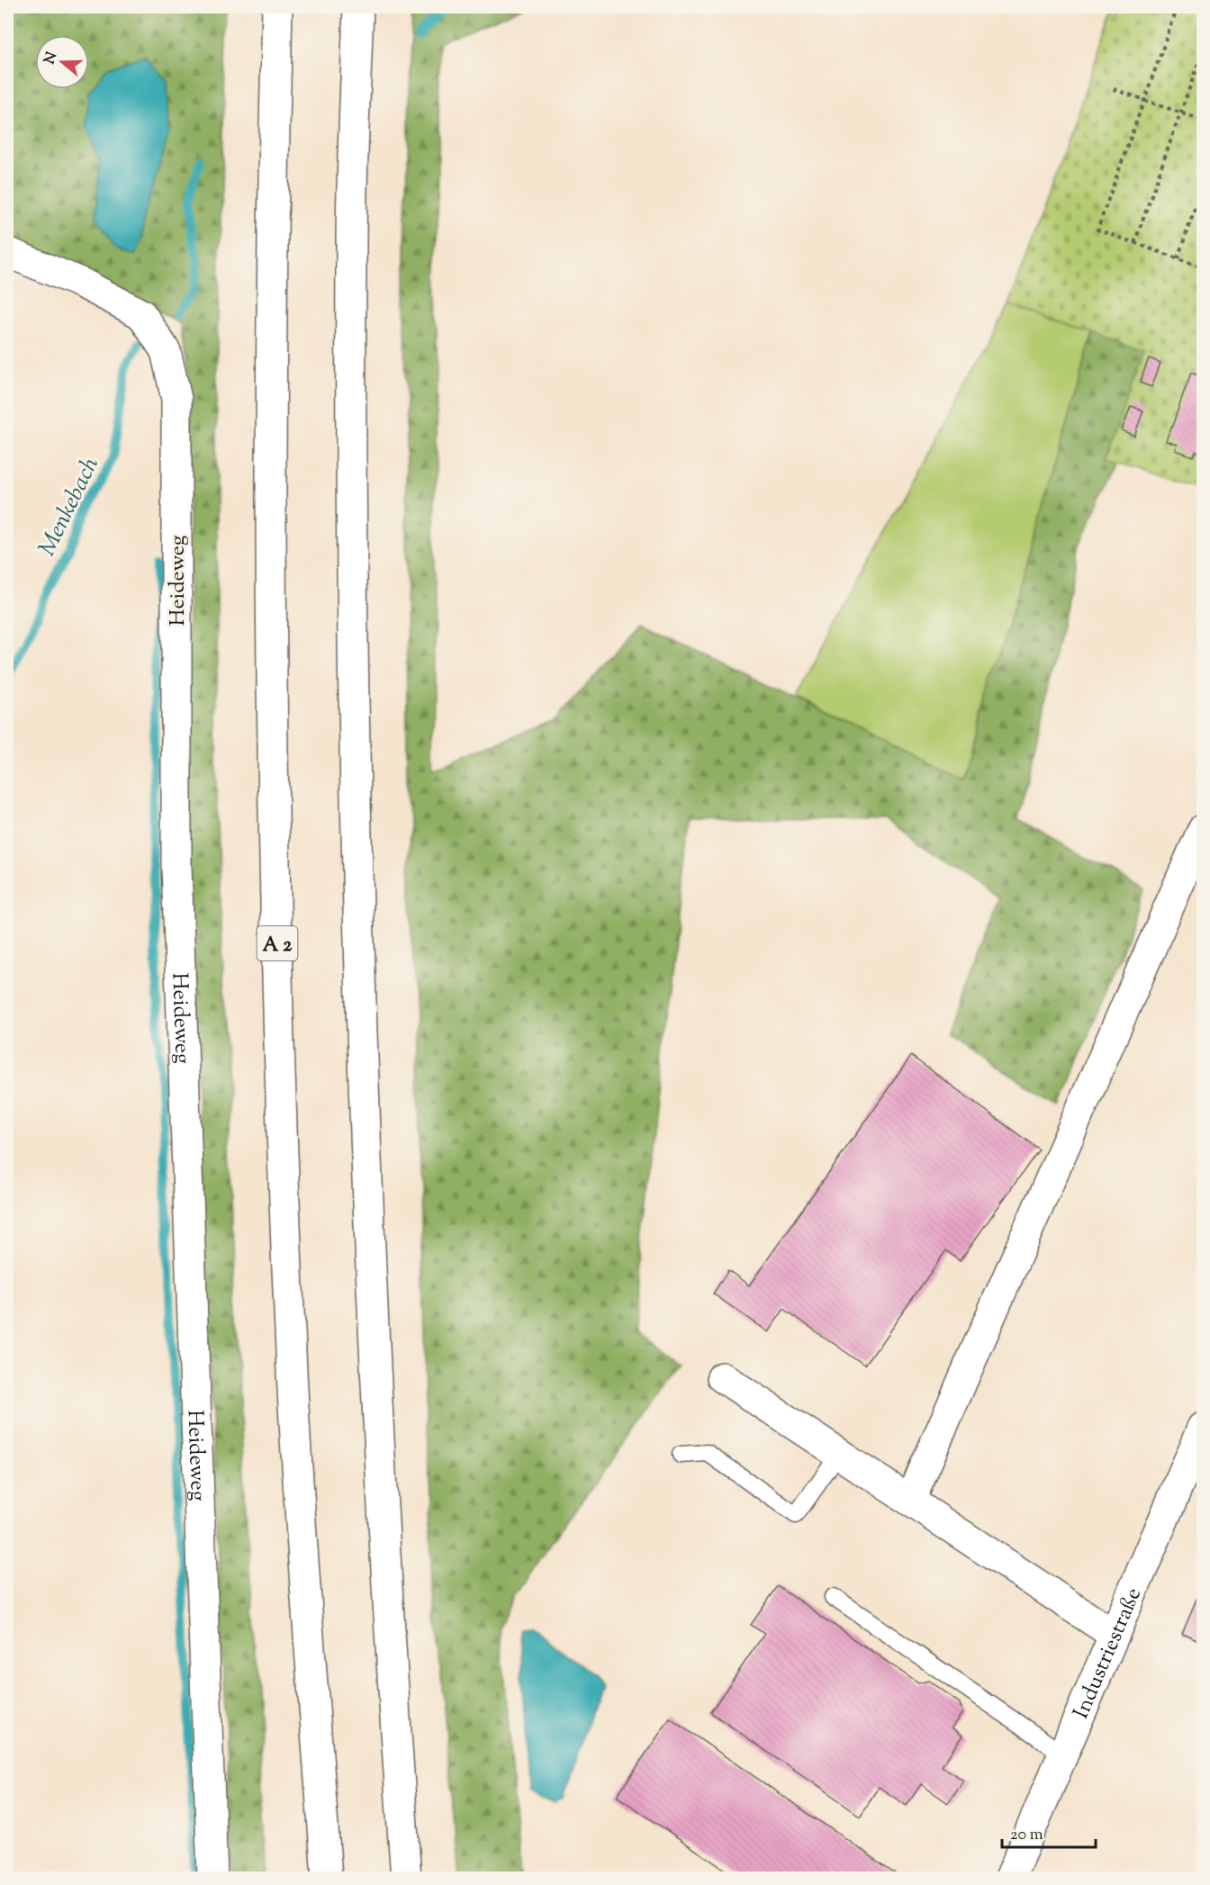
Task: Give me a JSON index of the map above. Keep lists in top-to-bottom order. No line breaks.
{"streets":{"main road":["Heideweg","A 2","Industriestraße"]},"water":["Menkebach"],"scale_bar":"20 m","north":"left"}
